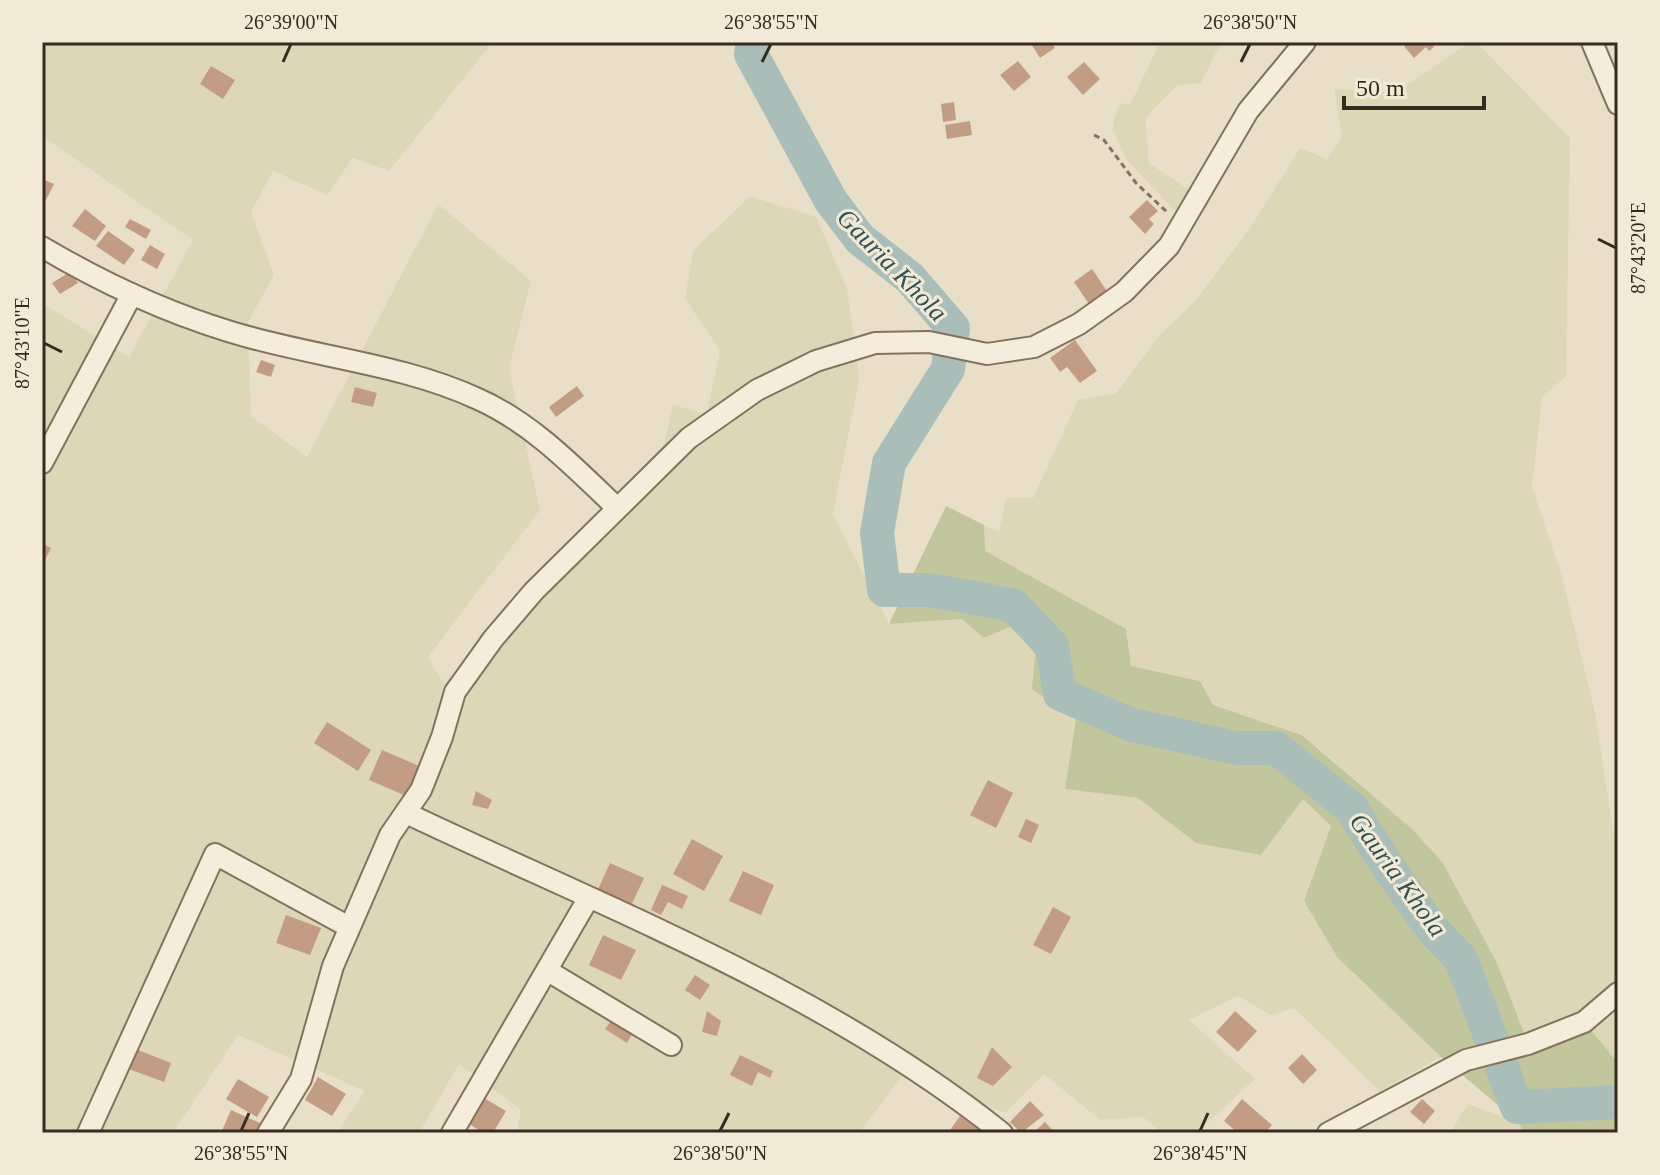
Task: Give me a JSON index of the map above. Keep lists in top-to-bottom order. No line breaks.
{"water":["Gauria Khola"],"scale_bar":"50 m","coordinates":["26°39'00\"N","26°38'55\"N","26°38'50\"N","87°43'20\"E","87°43'10\"E","26°38'45\"N"]}
